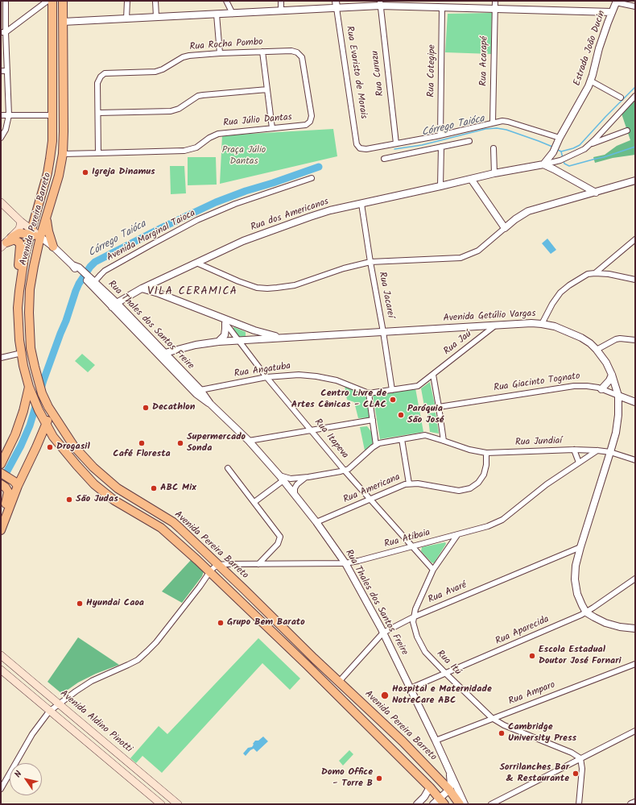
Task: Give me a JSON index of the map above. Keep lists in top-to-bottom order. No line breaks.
{"streets":{"main road":["Avenida Pereira Barreto","Avenida Aldino Pinotti"],"street":["Rua Rocha Pombo","Estrada João Ducin","Rua Acarapé","Rua Cotegipe","Rua Evaristo de Morais","Rua Curuzu","Rua Júlio Dantas","Rua dos Americanos","Avenida Marginal Taioca","Rua Jacareí","Avenida Getúlio Vargas","Rua Thales dos Santos Freire","Rua Jaú","Rua Angatuba","Rua Giacinto Tognato","Rua Itapeva","Rua Jundiaí","Rua Americana","Rua Atibaia","Rua Avaré","Rua Aparecida","Rua Itú","Rua Amparo"]},"crossings":[["Rua Rocha Pombo","Rua Júlio Dantas"],["Estrada João Ducin","Rua dos Americanos"],["Rua Evaristo de Morais","Rua Curuzu"],["Rua Júlio Dantas","Avenida Pereira Barreto"],["Rua dos Americanos","Rua Jacareí"],["Rua dos Americanos","Rua Thales dos Santos Freire"],["Avenida Pereira Barreto","Rua Thales dos Santos Freire"],["Avenida Pereira Barreto","Rua Atibaia"],["Avenida Pereira Barreto","Rua Avaré"],["Avenida Marginal Taioca","Rua Thales dos Santos Freire"],["Rua Jacareí","Avenida Getúlio Vargas"],["Rua Jacareí","Rua Jaú"],["Avenida Getúlio Vargas","Rua Thales dos Santos Freire"],["Avenida Getúlio Vargas","Rua Jaú"],["Avenida Getúlio Vargas","Rua Giacinto Tognato"],["Avenida Getúlio Vargas","Rua Itapeva"],["Avenida Getúlio Vargas","Rua Jundiaí"],["Avenida Getúlio Vargas","Rua Avaré"],["Avenida Getúlio Vargas","Rua Aparecida"],["Rua Thales dos Santos Freire","Rua Angatuba"],["Rua Thales dos Santos Freire","Rua Americana"],["Rua Thales dos Santos Freire","Rua Atibaia"],["Rua Thales dos Santos Freire","Rua Avaré"],["Rua Thales dos Santos Freire","Rua Aparecida"],["Rua Thales dos Santos Freire","Rua Amparo"],["Rua Jaú","Rua Angatuba"],["Rua Angatuba","Rua Itapeva"],["Rua Itapeva","Rua Americana"],["Rua Itapeva","Rua Atibaia"],["Rua Jundiaí","Rua Americana"],["Rua Jundiaí","Rua Atibaia"],["Rua Avaré","Rua Itú"],["Rua Aparecida","Rua Itú"],["Rua Itú","Rua Amparo"]],"districts":["VILA CERAMICA"],"water":["Córrego Taióca"],"parks":["Praça Júlio Dantas"],"places":["Igreja Dinamus","Centro Livre de Artes Cênicas - CLAC","Decathlon","Paróquia São José","Café Floresta","Supermercado Sonda","Drogasil","ABC Mix","São Judas","Hyundai Caoa","Grupo Bem Barato","Escola Estadual Doutor José Fornari","Hospital e Maternidade NotreCare ABC","Cambridge University Press","Sorrilanches Bar & Restaurante","Domo Office - Torre B"],"north":"top left"}
